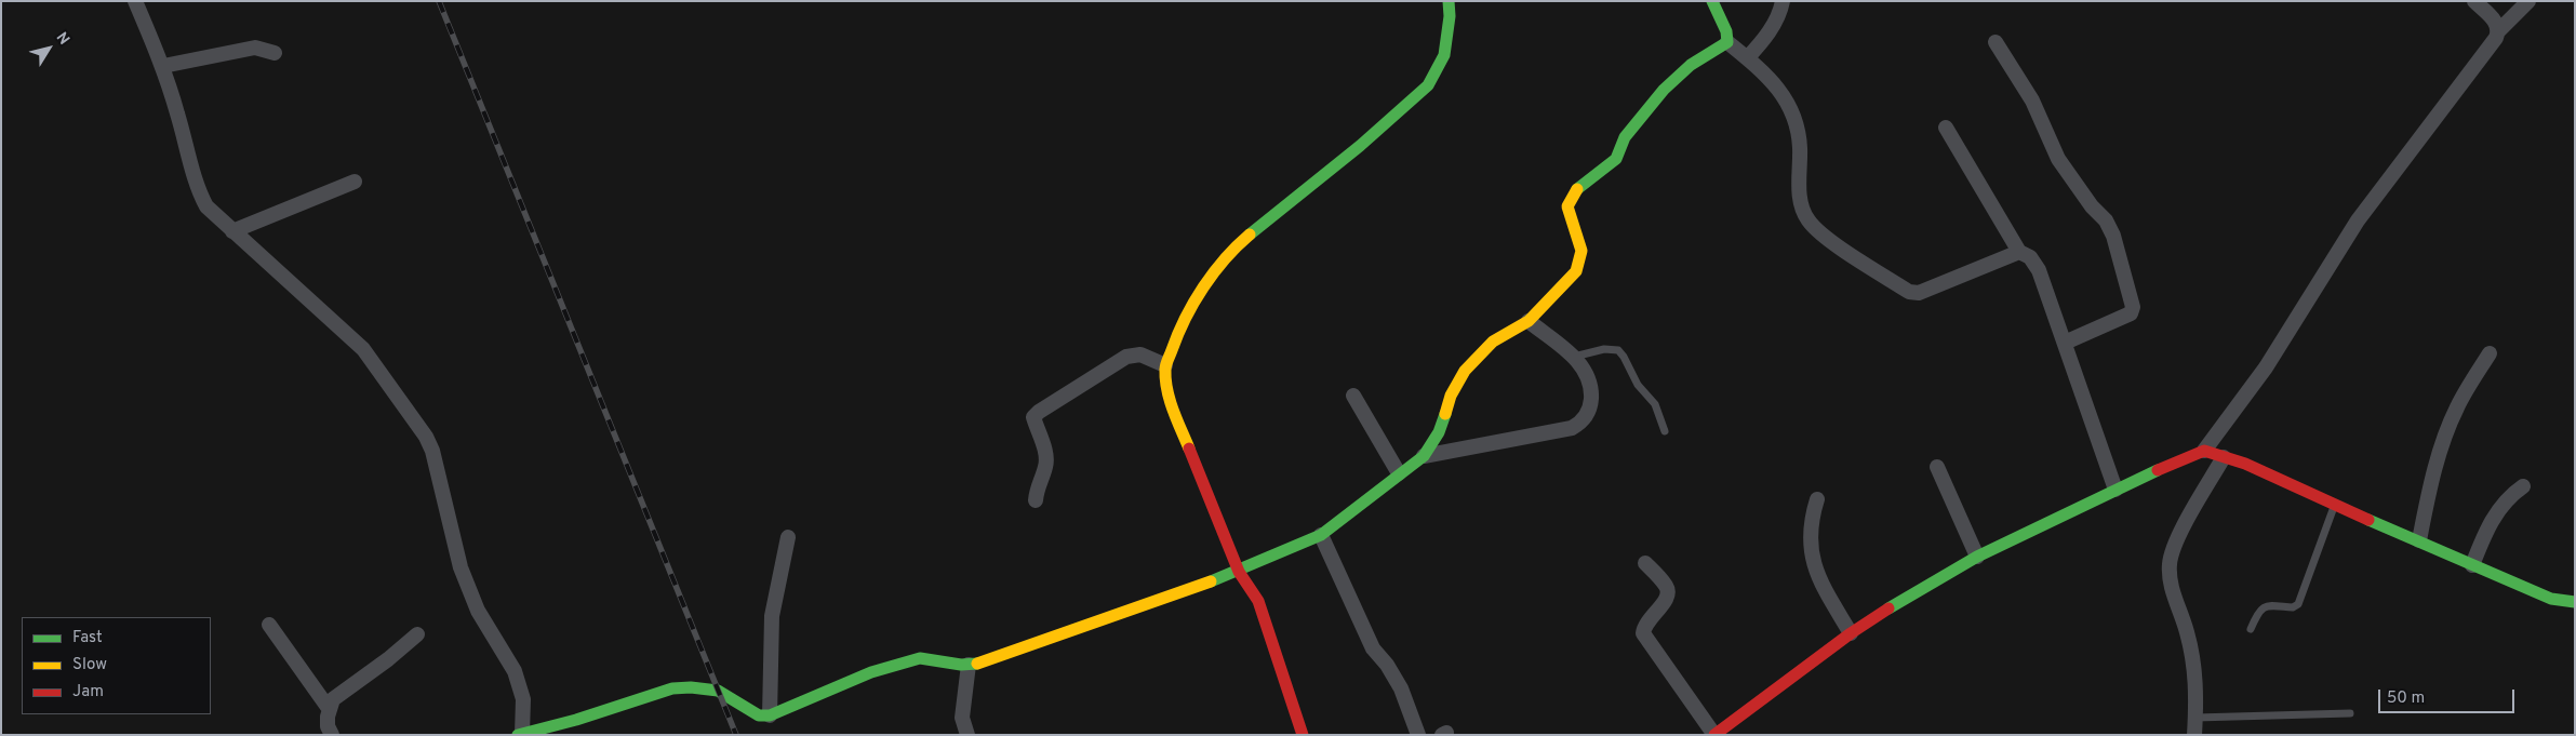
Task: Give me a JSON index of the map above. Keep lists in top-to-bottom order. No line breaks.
{"legend":["Fast","Slow","Jam"],"scale_bar":"50 m","north":"top right"}
